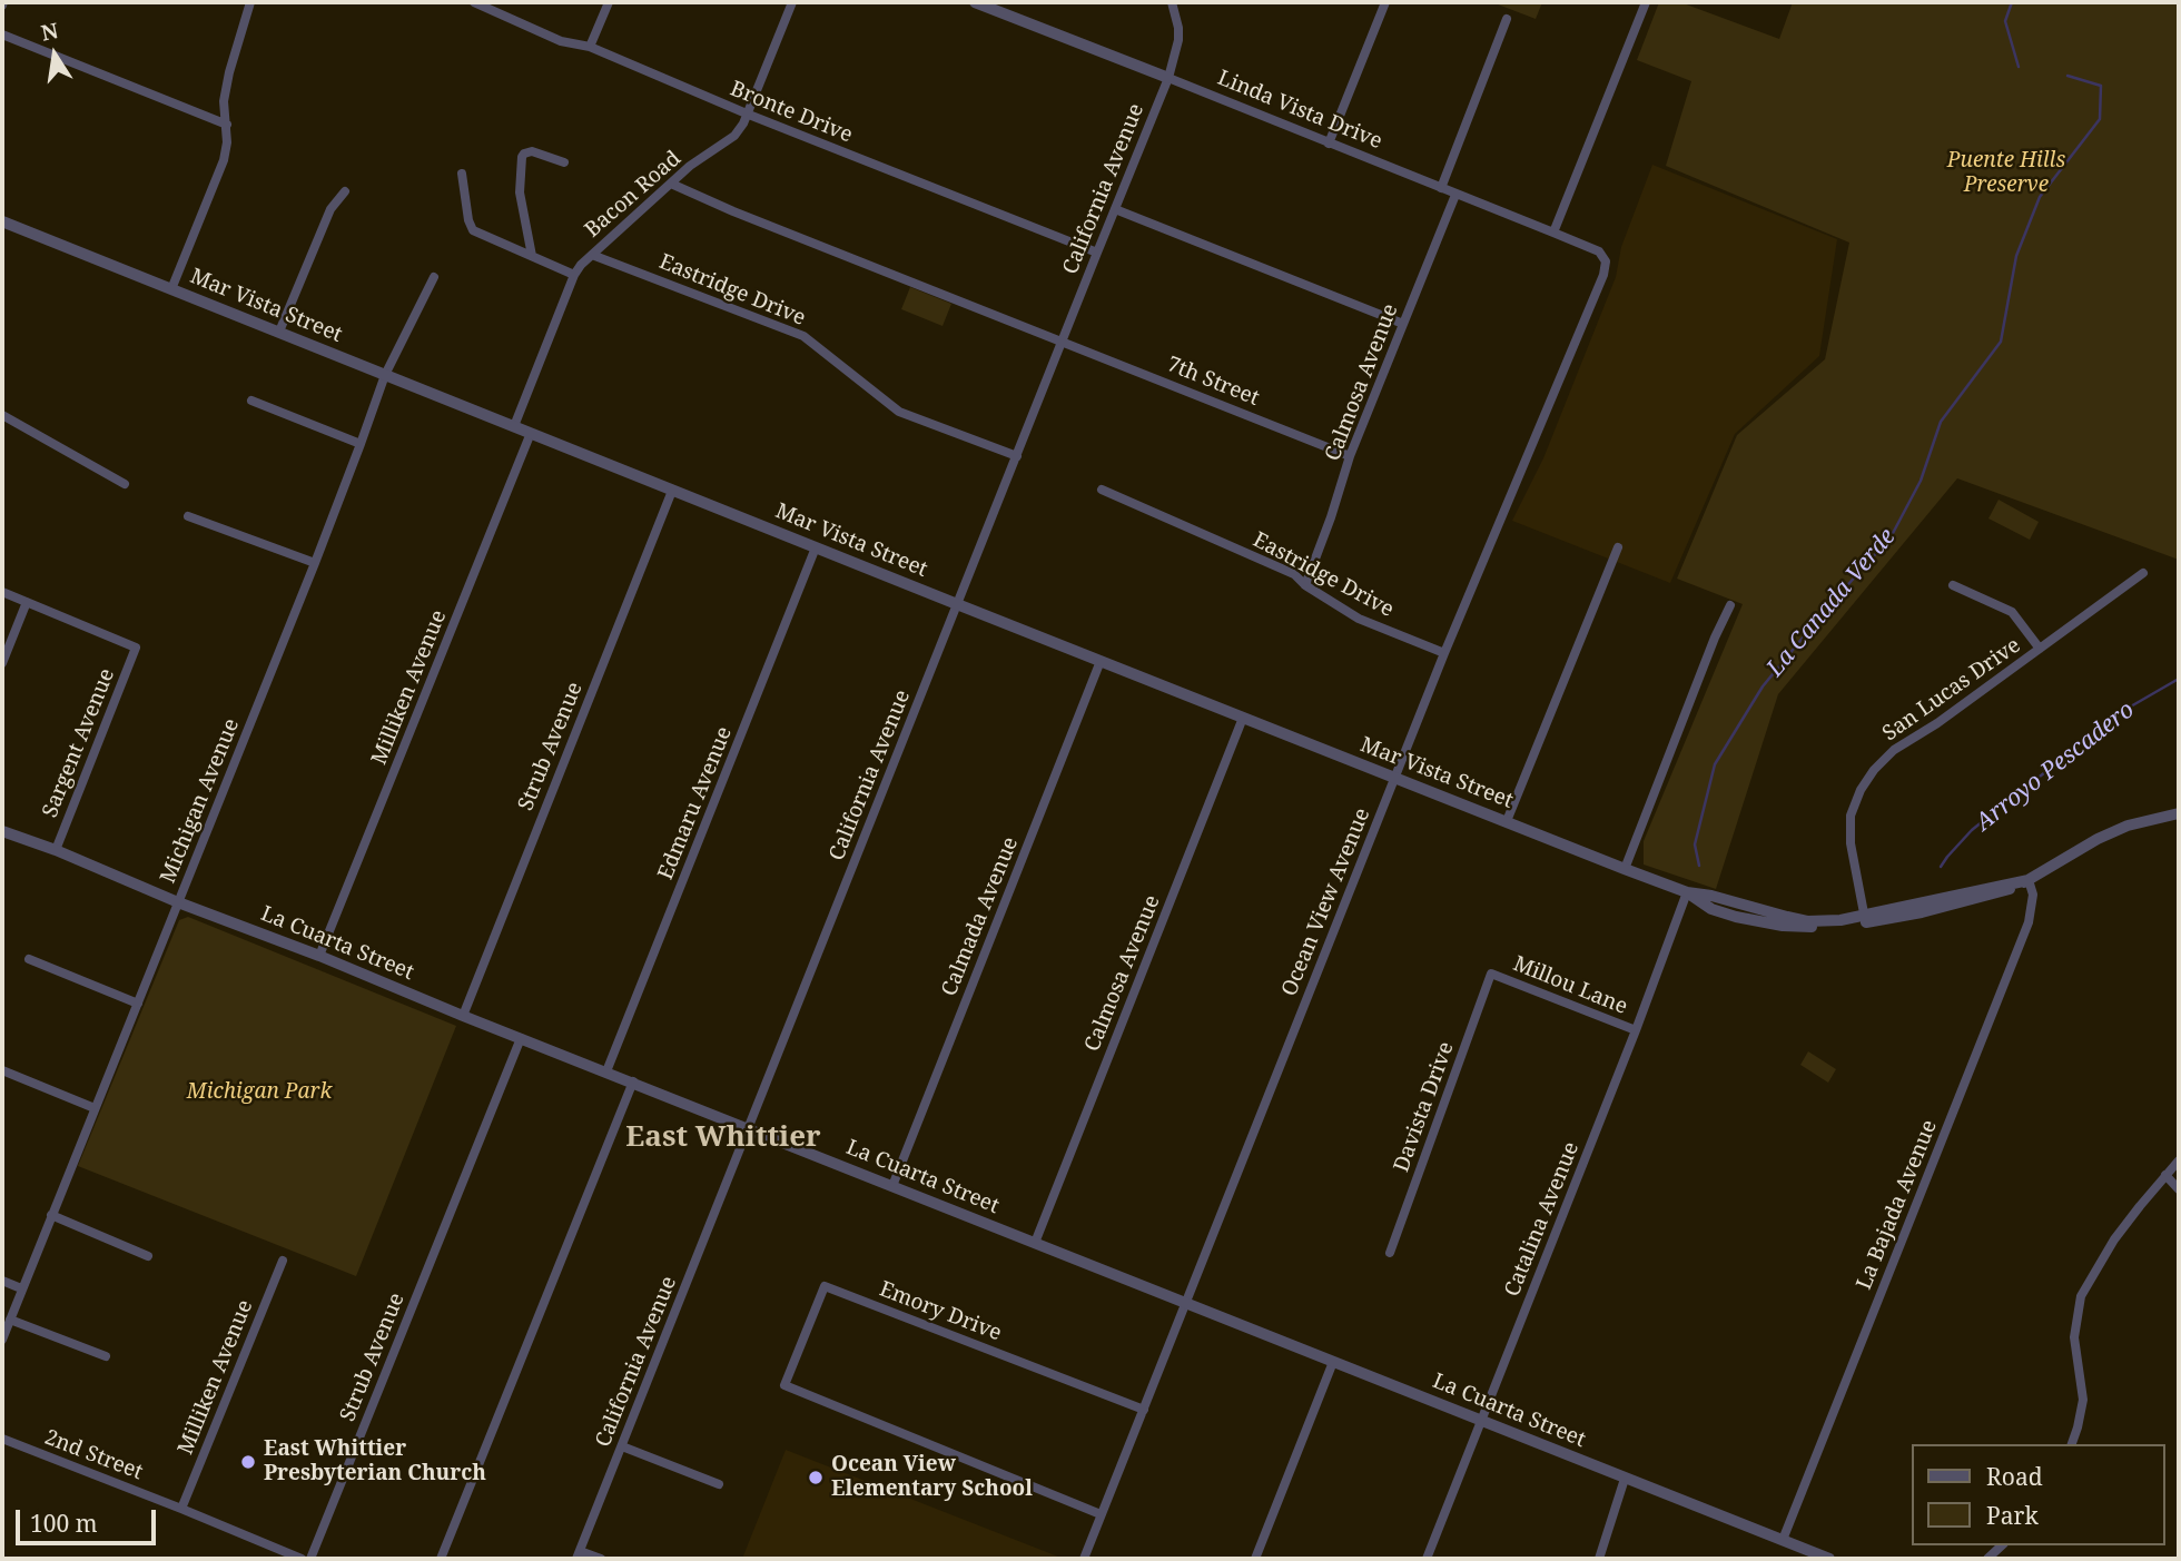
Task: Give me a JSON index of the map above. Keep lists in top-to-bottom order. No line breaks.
{"streets":{"street":["Linda Vista Drive","Bronte Drive","California Avenue","Bacon Road","Eastridge Drive","Mar Vista Street","7th Street","Calmosa Avenue","Milliken Avenue","San Lucas Drive","Sargent Avenue","Strub Avenue","Michigan Avenue","Edmaru Avenue","Ocean View Avenue","Calmada Avenue","La Cuarta Street","Millou Lane","Davista Drive","La Bajada Avenue","Catalina Avenue","Emory Drive","2nd Street"]},"crossings":[["Linda Vista Drive","California Avenue"],["Linda Vista Drive","Calmosa Avenue"],["Linda Vista Drive","Ocean View Avenue"],["Bronte Drive","California Avenue"],["Bronte Drive","Bacon Road"],["California Avenue","Eastridge Drive"],["California Avenue","Mar Vista Street"],["California Avenue","7th Street"],["California Avenue","La Cuarta Street"],["Bacon Road","Eastridge Drive"],["Bacon Road","Mar Vista Street"],["Bacon Road","7th Street"],["Eastridge Drive","Calmosa Avenue"],["Eastridge Drive","Ocean View Avenue"],["Mar Vista Street","Calmosa Avenue"],["Mar Vista Street","Milliken Avenue"],["Mar Vista Street","San Lucas Drive"],["Mar Vista Street","Strub Avenue"],["Mar Vista Street","Michigan Avenue"],["Mar Vista Street","Edmaru Avenue"],["Mar Vista Street","Ocean View Avenue"],["Mar Vista Street","Calmada Avenue"],["Mar Vista Street","La Bajada Avenue"],["Mar Vista Street","Catalina Avenue"],["7th Street","Calmosa Avenue"],["Calmosa Avenue","La Cuarta Street"],["Milliken Avenue","La Cuarta Street"],["Milliken Avenue","2nd Street"],["Sargent Avenue","La Cuarta Street"],["Strub Avenue","La Cuarta Street"],["Michigan Avenue","La Cuarta Street"],["Edmaru Avenue","La Cuarta Street"],["Ocean View Avenue","La Cuarta Street"],["Ocean View Avenue","Emory Drive"],["Calmada Avenue","La Cuarta Street"],["La Cuarta Street","La Bajada Avenue"],["La Cuarta Street","Catalina Avenue"],["Millou Lane","Davista Drive"],["Millou Lane","Catalina Avenue"]],"districts":["East Whittier"],"water":["La Canada Verde","Arroyo Pescadero"],"parks":["Puente Hills Preserve","Michigan Park"],"places":["East Whittier Presbyterian Church","Ocean View Elementary School"],"legend":["Road","Park"],"scale_bar":"100 m","north":"top"}
